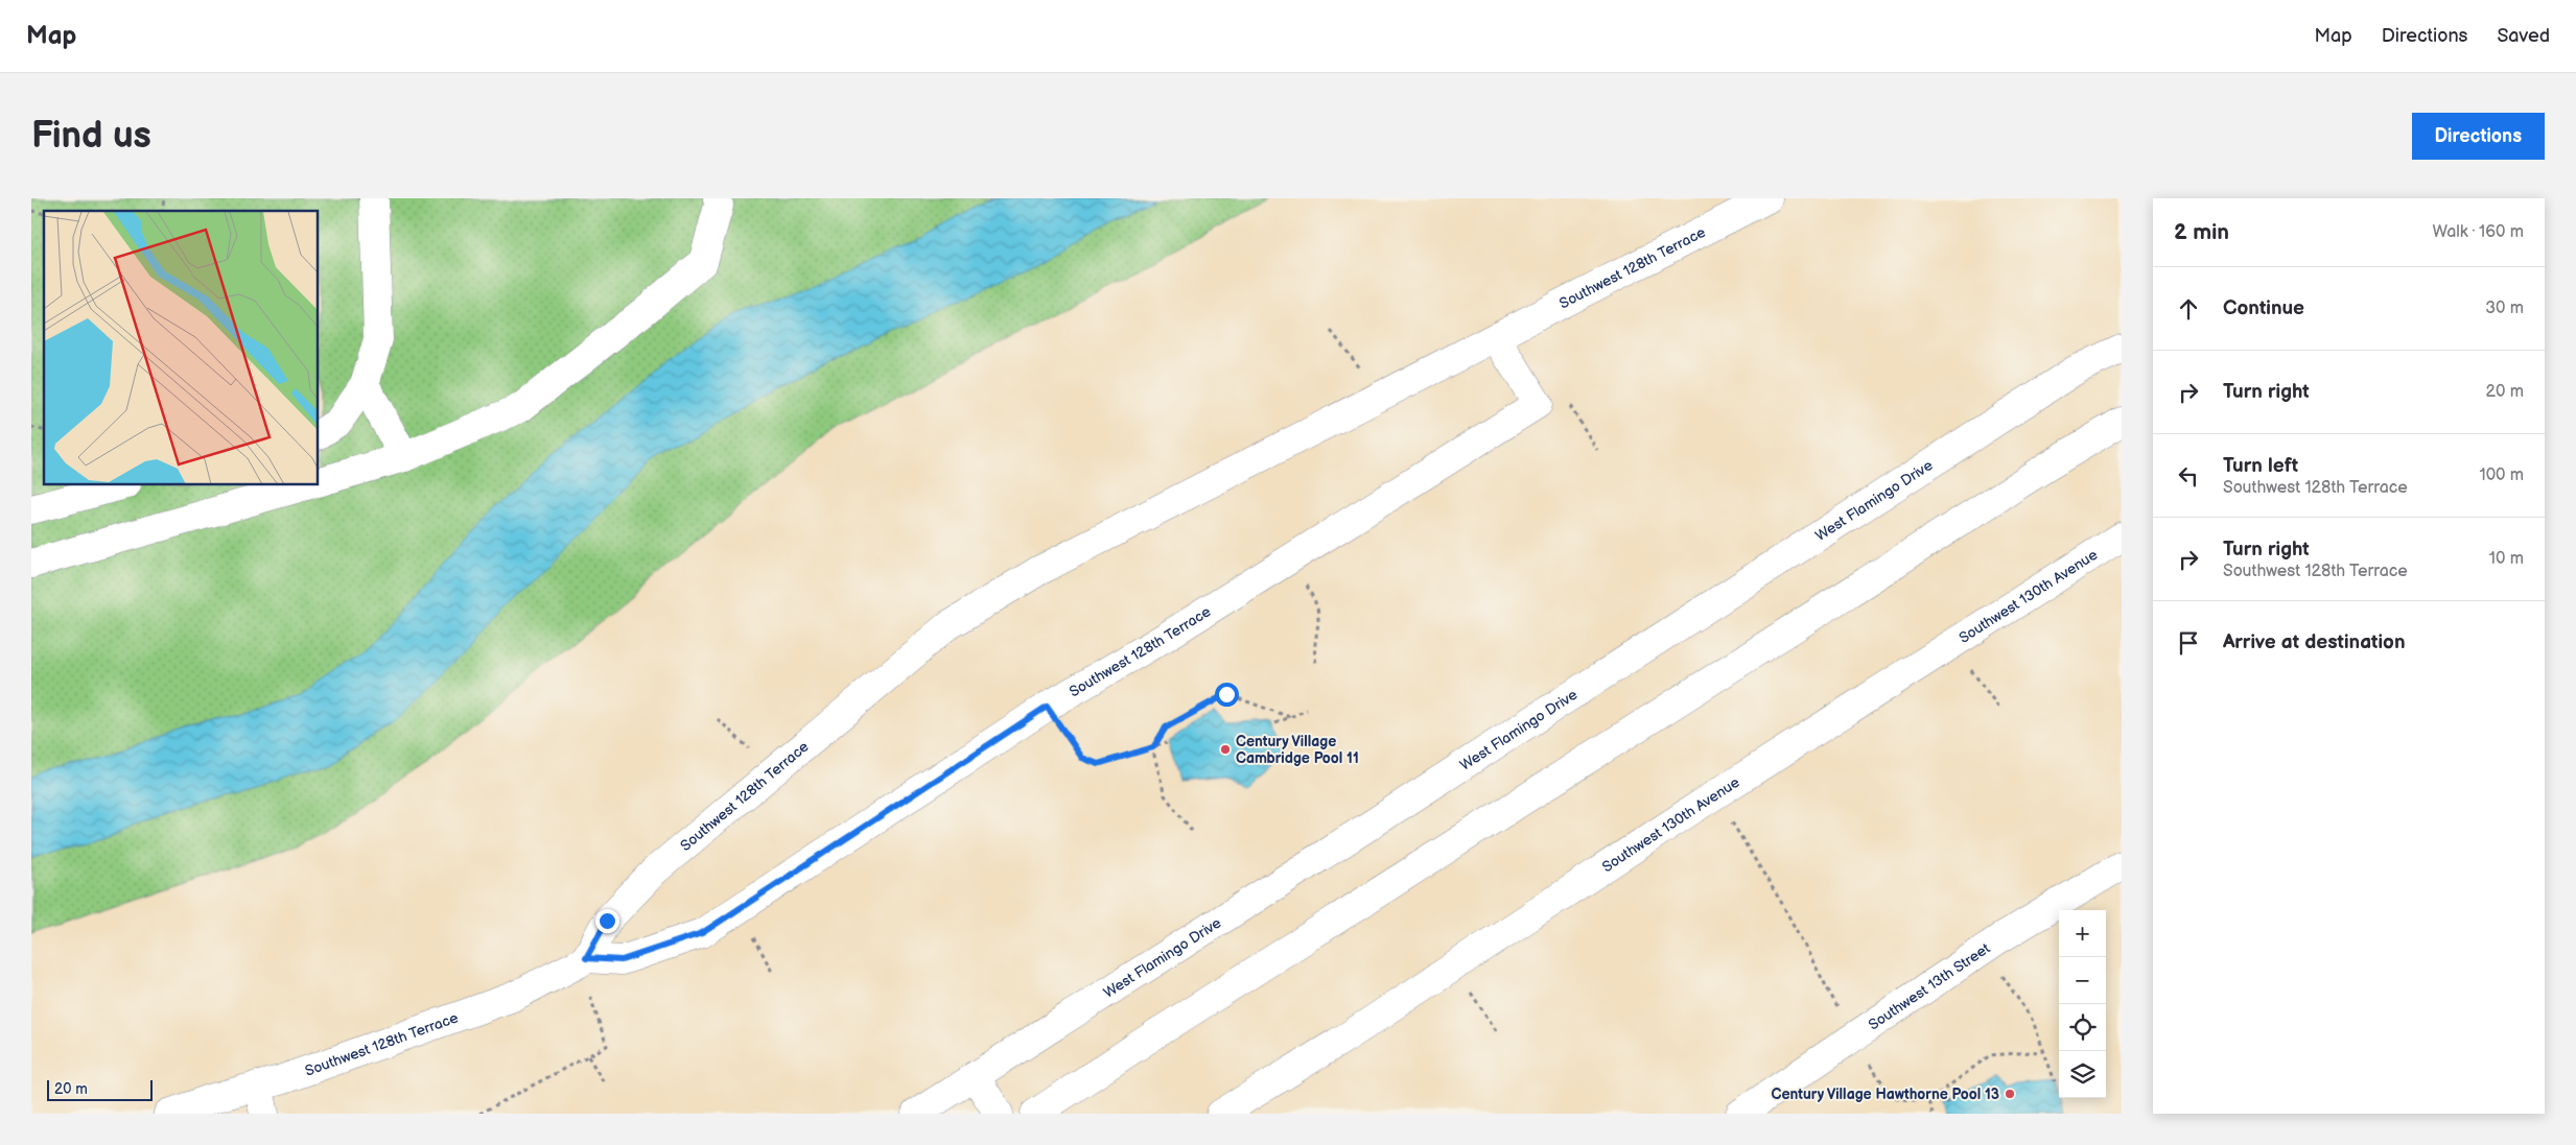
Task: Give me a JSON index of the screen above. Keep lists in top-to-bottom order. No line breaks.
{"streets":{"street":["Southwest 128th Terrace","West Flamingo Drive","Southwest 130th Avenue","Southwest 13th Street"]},"places":["Century Village Cambridge Pool 11","Century Village Hawthorne Pool 13"],"scale_bar":"20 m","page":{"header":"Map","nav":["Map","Directions","Saved"],"buttons":"Directions","title":"Find us","heading":["2 min","Walk · 160 m"],"list":[["Continue","30 m"],["Turn right","20 m"],["Turn left","Southwest 128th Terrace","100 m"],["Turn right","Southwest 128th Terrace","10 m"],"Arrive at destination"],"map_buttons":["+","−"],"scale":"20 m"}}
